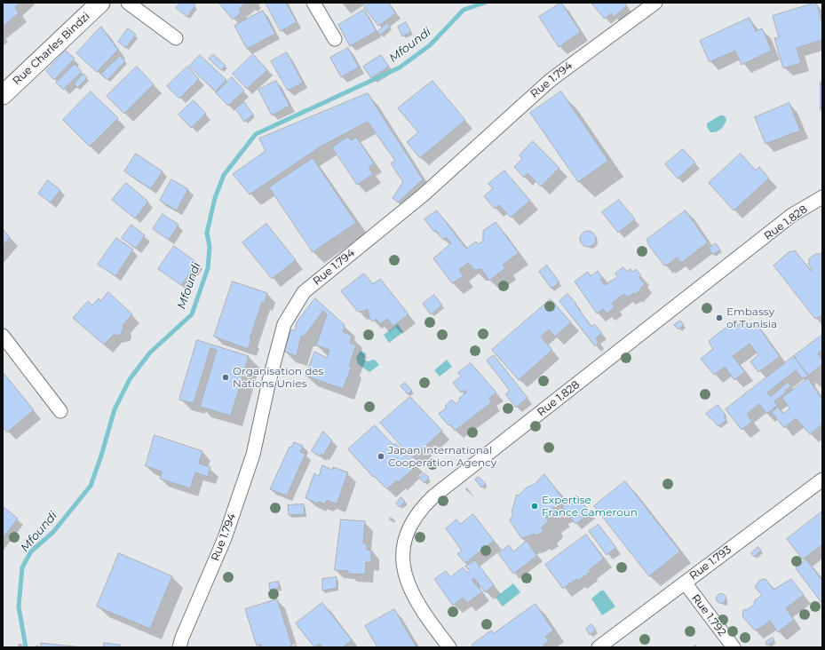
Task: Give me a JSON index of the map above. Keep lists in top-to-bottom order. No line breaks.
{"streets":{"street":["Rue Charles Bindzi","Rue 1.794","Rue 1.828","Rue 1.793","Rue 1.792"]},"crossings":[["Rue 1.793","Rue 1.792"]],"water":["Mfoundi"],"places":["Embassy of Tunisia","Organisation des Nations Unies","Japan International Cooperation Agency","Expertise France Cameroun"]}
